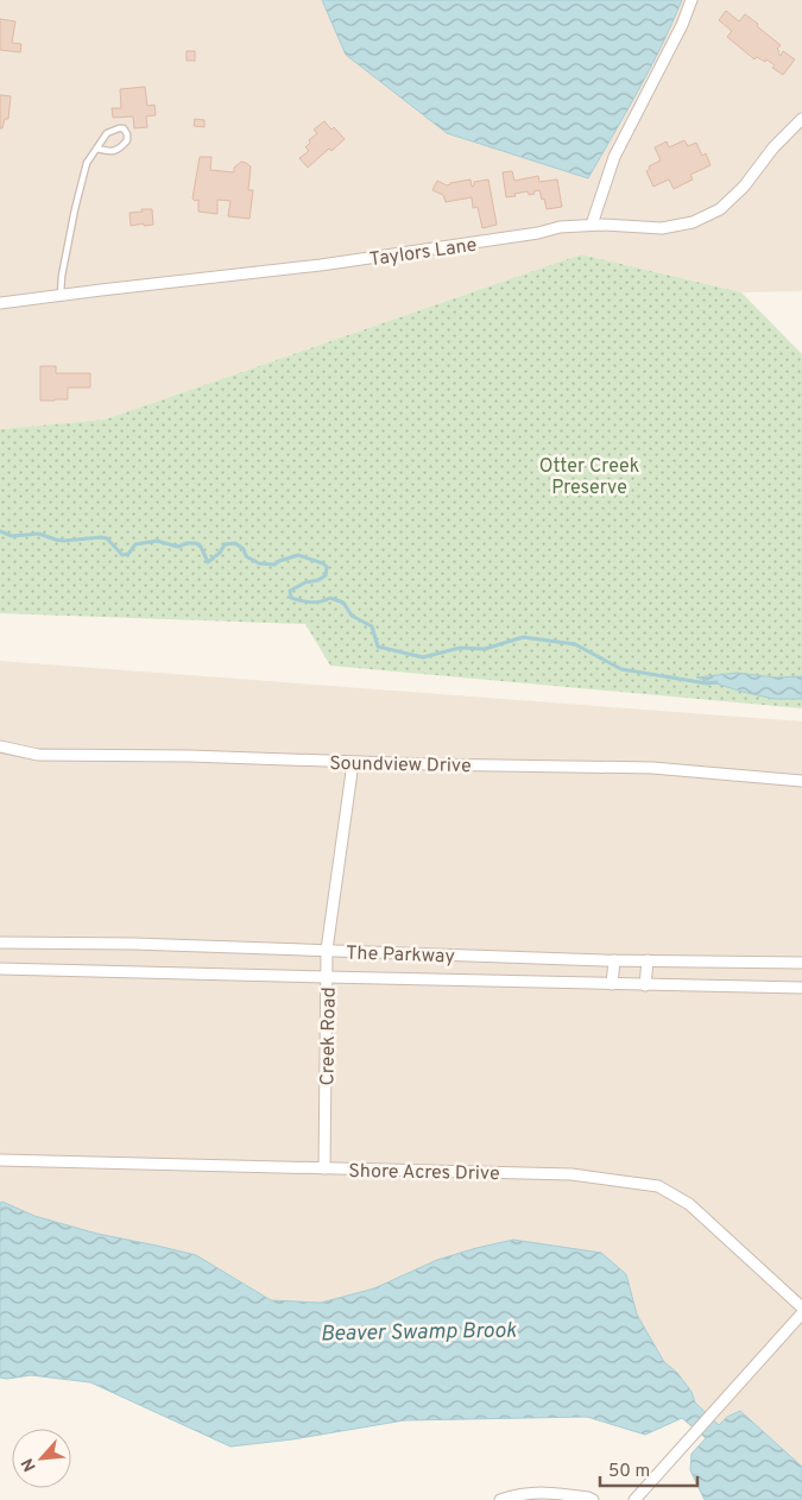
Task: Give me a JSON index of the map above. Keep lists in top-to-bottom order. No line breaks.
{"streets":{"street":["Taylors Lane","Soundview Drive","The Parkway","Creek Road","Shore Acres Drive"]},"crossings":[["Soundview Drive","Creek Road"],["The Parkway","Creek Road"],["Creek Road","Shore Acres Drive"]],"water":["Beaver Swamp Brook"],"parks":["Otter Creek Preserve"],"scale_bar":"50 m","north":"bottom left"}
